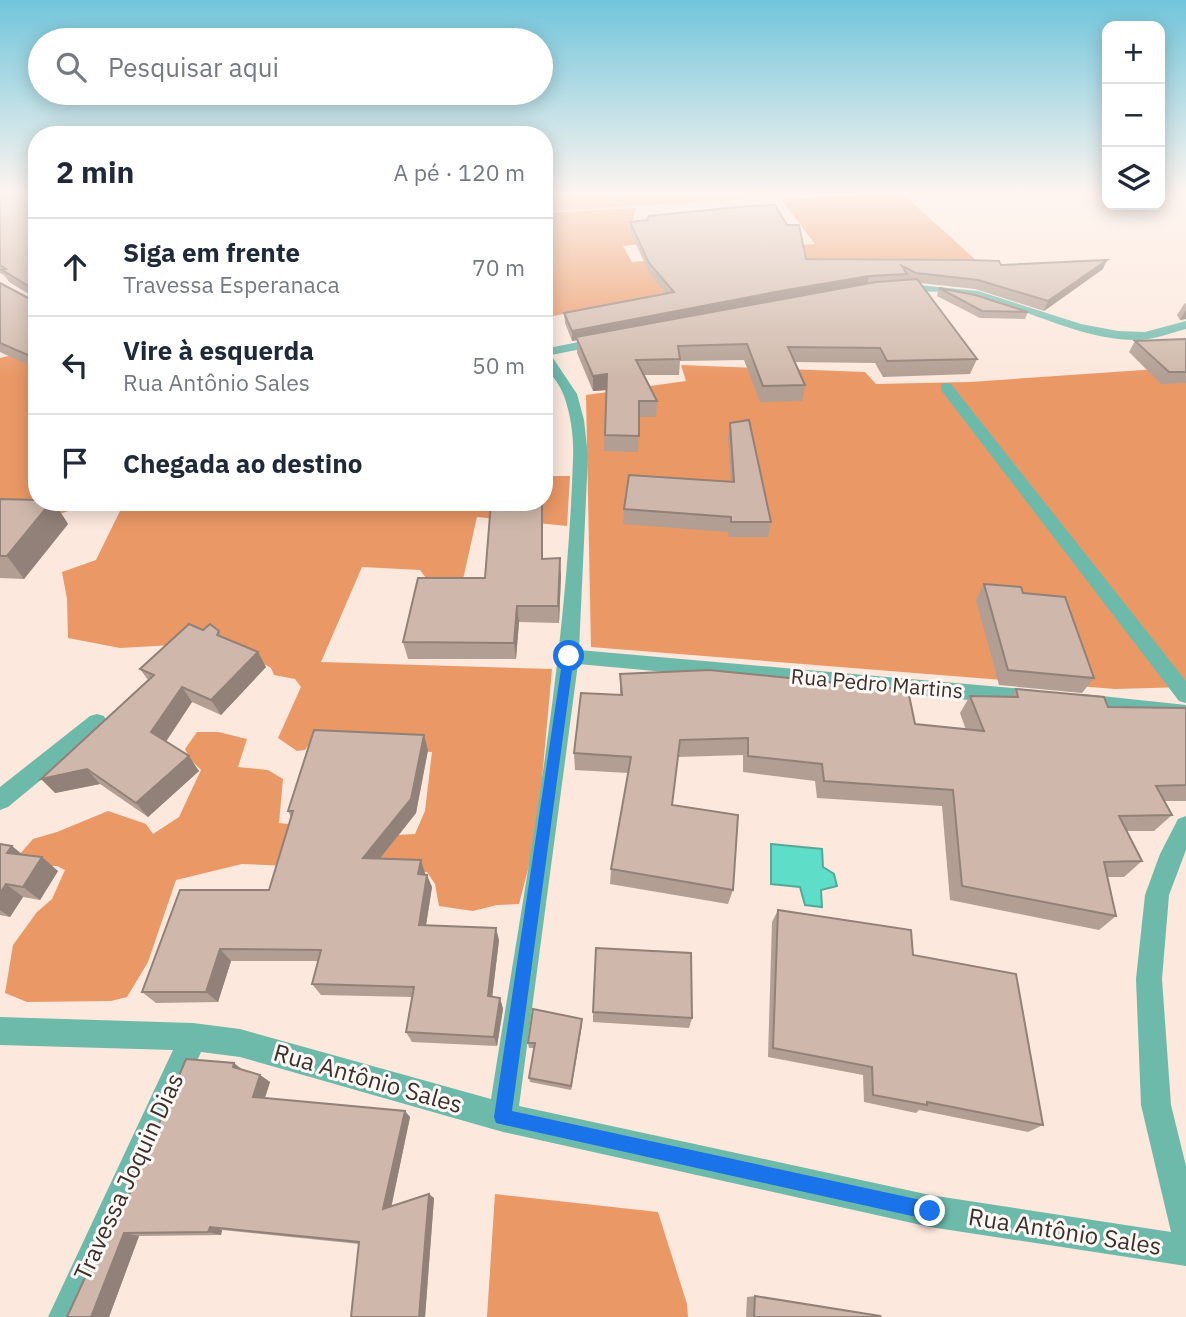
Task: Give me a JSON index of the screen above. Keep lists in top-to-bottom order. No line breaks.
{"streets":{"street":["Rua Pedro Martins","Rua Antônio Sales","Travessa Joquin Dias"]},"crossings":[["Rua Antônio Sales","Travessa Joquin Dias"]],"page":{"map_buttons":["+","−"],"search":"Pesquisar aqui","heading":["2 min","A pé · 120 m"],"list":[["Siga em frente","Travessa Esperanaca","70 m"],["Vire à esquerda","Rua Antônio Sales","50 m"],"Chegada ao destino"]}}
